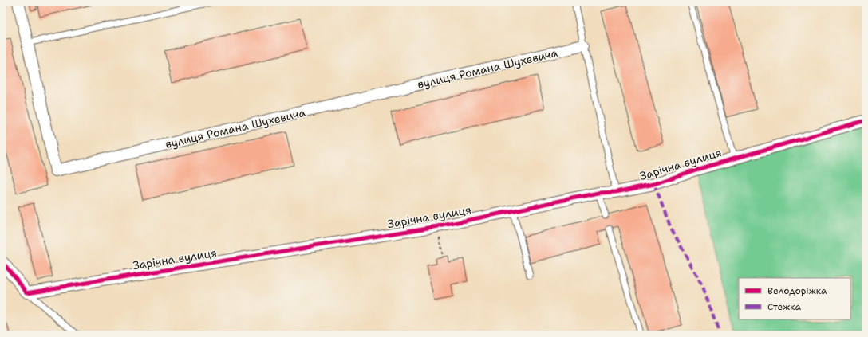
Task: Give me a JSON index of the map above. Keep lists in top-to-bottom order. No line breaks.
{"streets":{"street":["вулиця Романа Шухевича","Зарічна вулиця"]},"legend":["Велодоріжка","Стежка"]}
